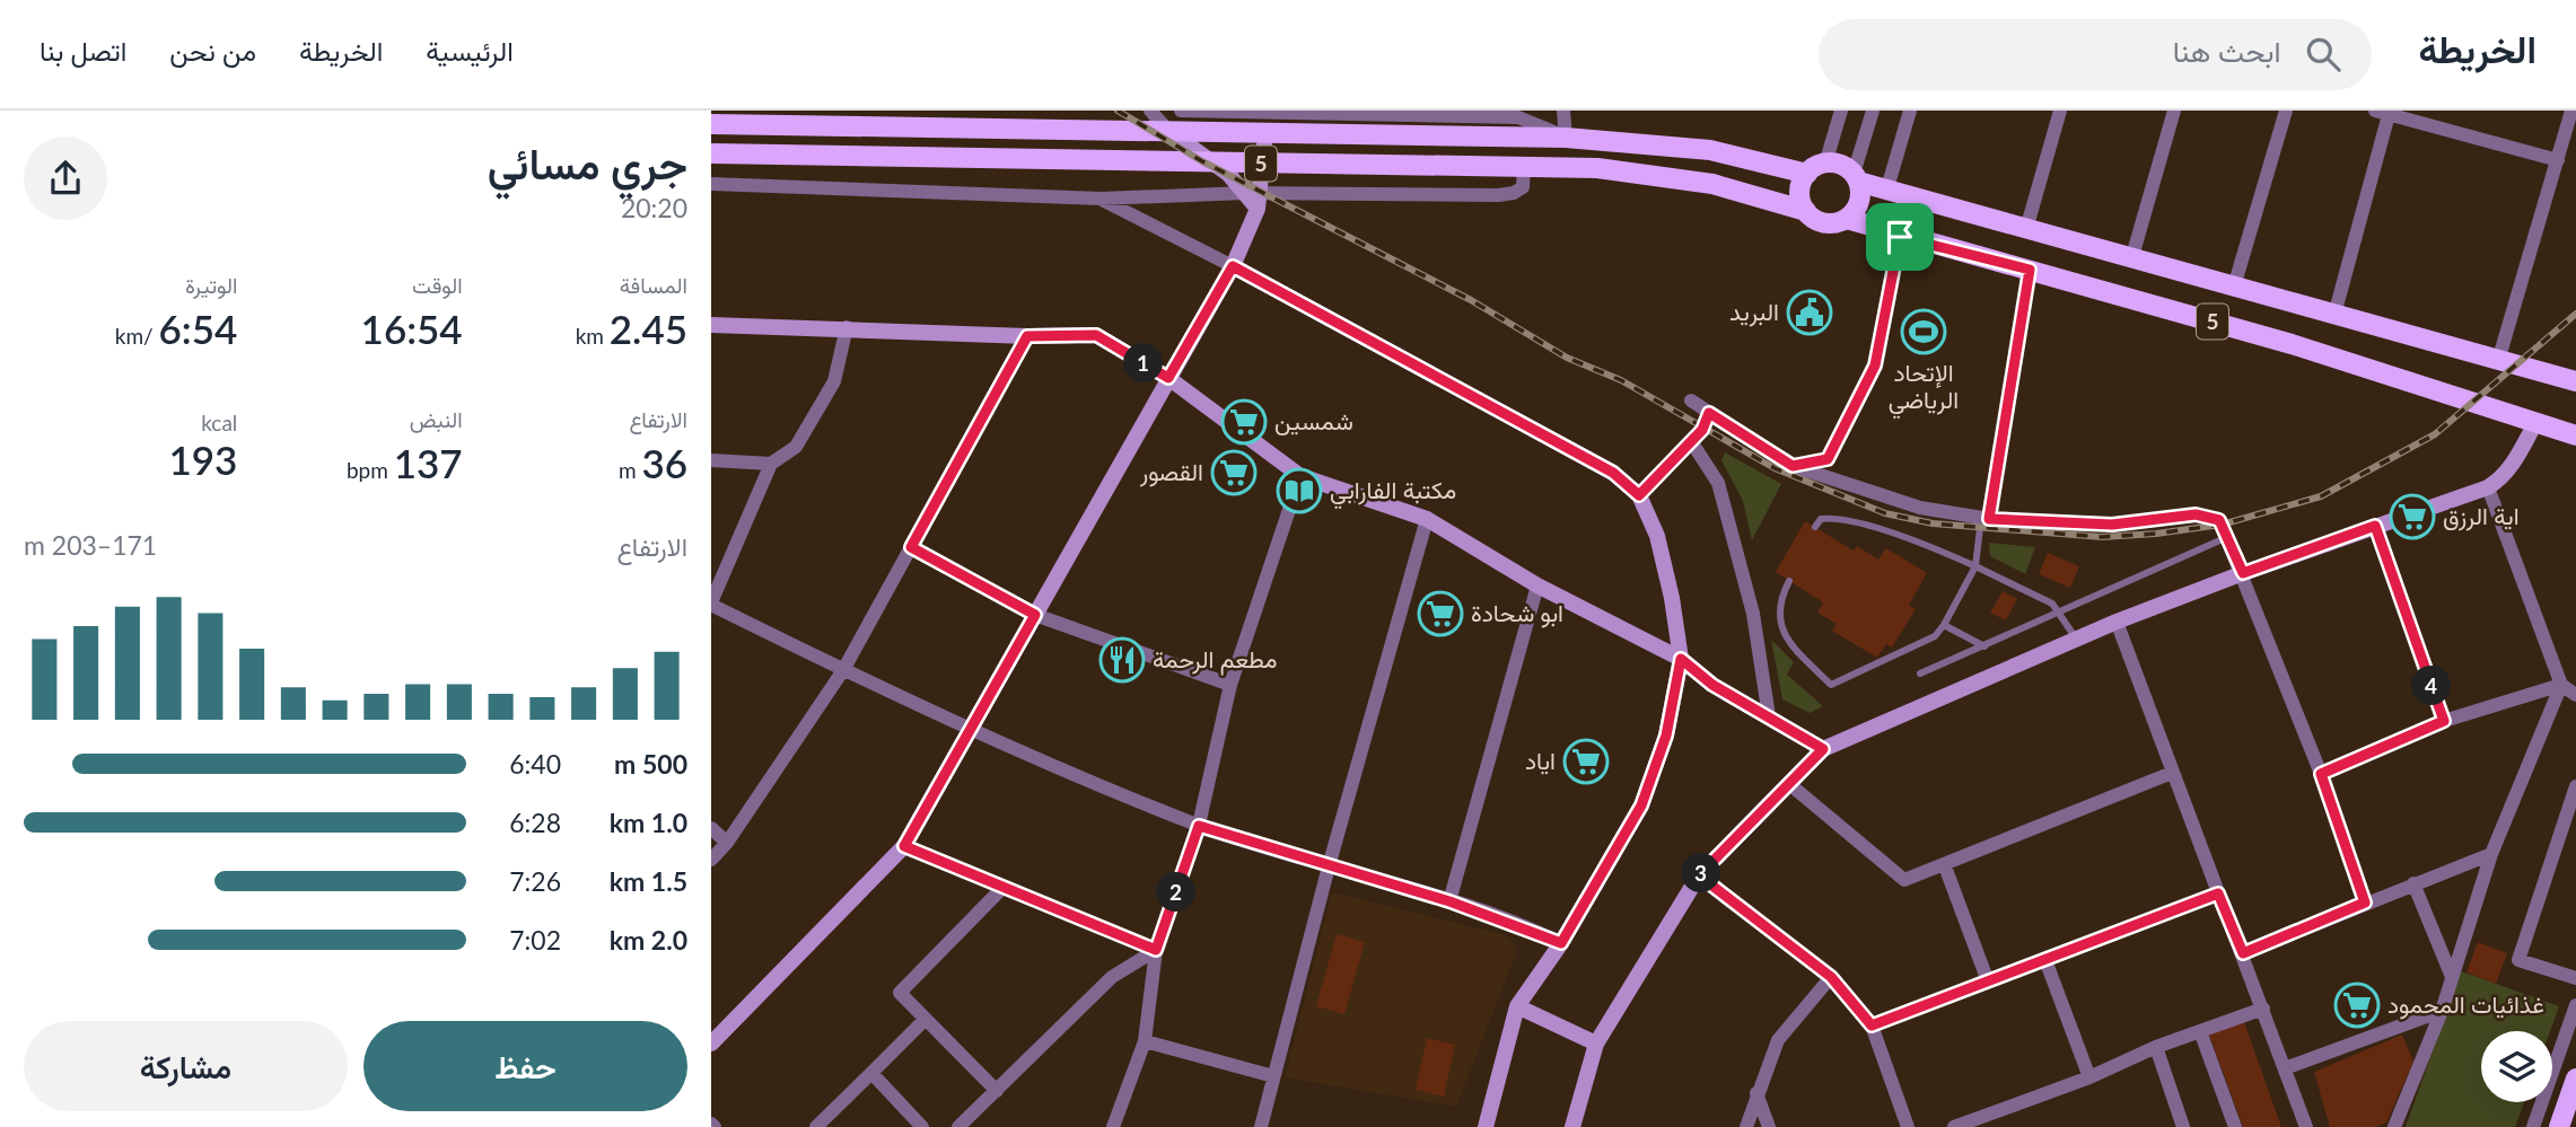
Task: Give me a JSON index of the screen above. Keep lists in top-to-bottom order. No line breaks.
{"streets":{"main road":["5"]},"places":{"public building":["البريد"],"sports":["الإتحاد الرياضي"],"supermarket":["شمسين","القصور","اية الرزق","ابو شحادة","اياد","غذائيات المحمود"],"library":["مكتبة الفارابي"],"restaurant":["مطعم الرحمة"]},"page":{"header":"الخريطة","search":"ابحث هنا","nav":["الرئيسية","الخريطة","من نحن","اتصل بنا"],"heading":["جري مسائي","20:20"],"stats":[["المسافة","2.45 km"],["الوقت","16:54"],["الوتيرة","6:54 /km"],["الارتفاع","36 m"],["النبض","137 bpm"],["kcal","193"]],"pins":["1","4","3","2"],"chart":["الارتفاع","171–203 m"],"list":[{"name":"500 m","note":"6:40"},{"name":"1.0 km","note":"6:28"},{"name":"1.5 km","note":"7:26"},{"name":"2.0 km","note":"7:02"}],"buttons":["حفظ","مشاركة"]}}
